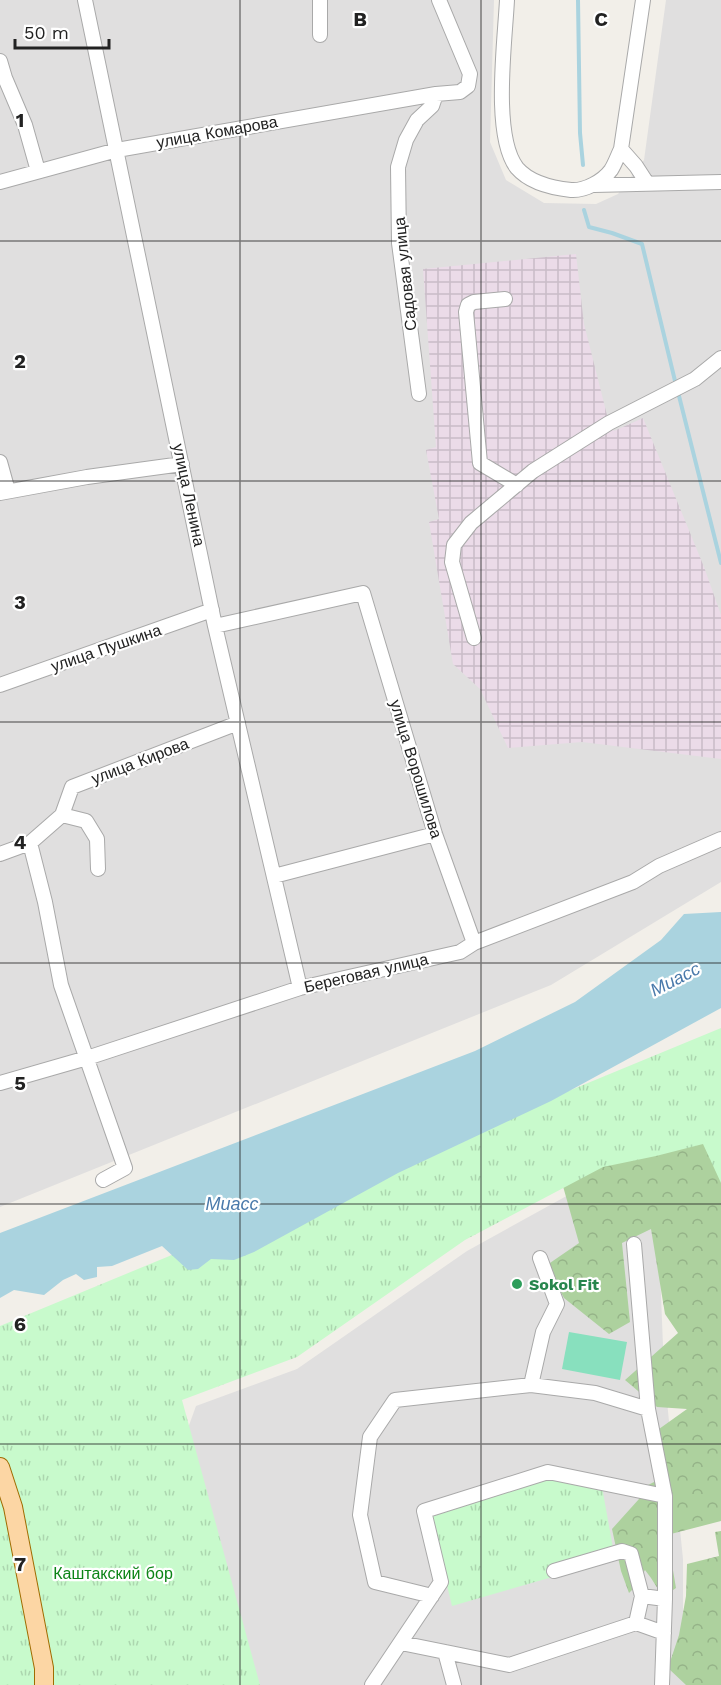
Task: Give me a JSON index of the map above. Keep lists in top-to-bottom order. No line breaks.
{"streets":{"street":["улица Комарова","Садовая улица","улица Ленина","улица Пушкина","улица Кирова","улица Ворошилова","Береговая улица"]},"crossings":[["улица Комарова","Садовая улица"],["улица Комарова","улица Ленина"],["улица Ленина","улица Пушкина"],["улица Ленина","улица Кирова"],["улица Ленина","улица Ворошилова"],["улица Ленина","Береговая улица"],["улица Ворошилова","Береговая улица"]],"water":["Миасс"],"parks":["Каштакский бор"],"places":["Sokol Fit"],"scale_bar":"50 m","grid":{"columns":["B","C"],"rows":["1","2","3","4","5","6","7"]}}
